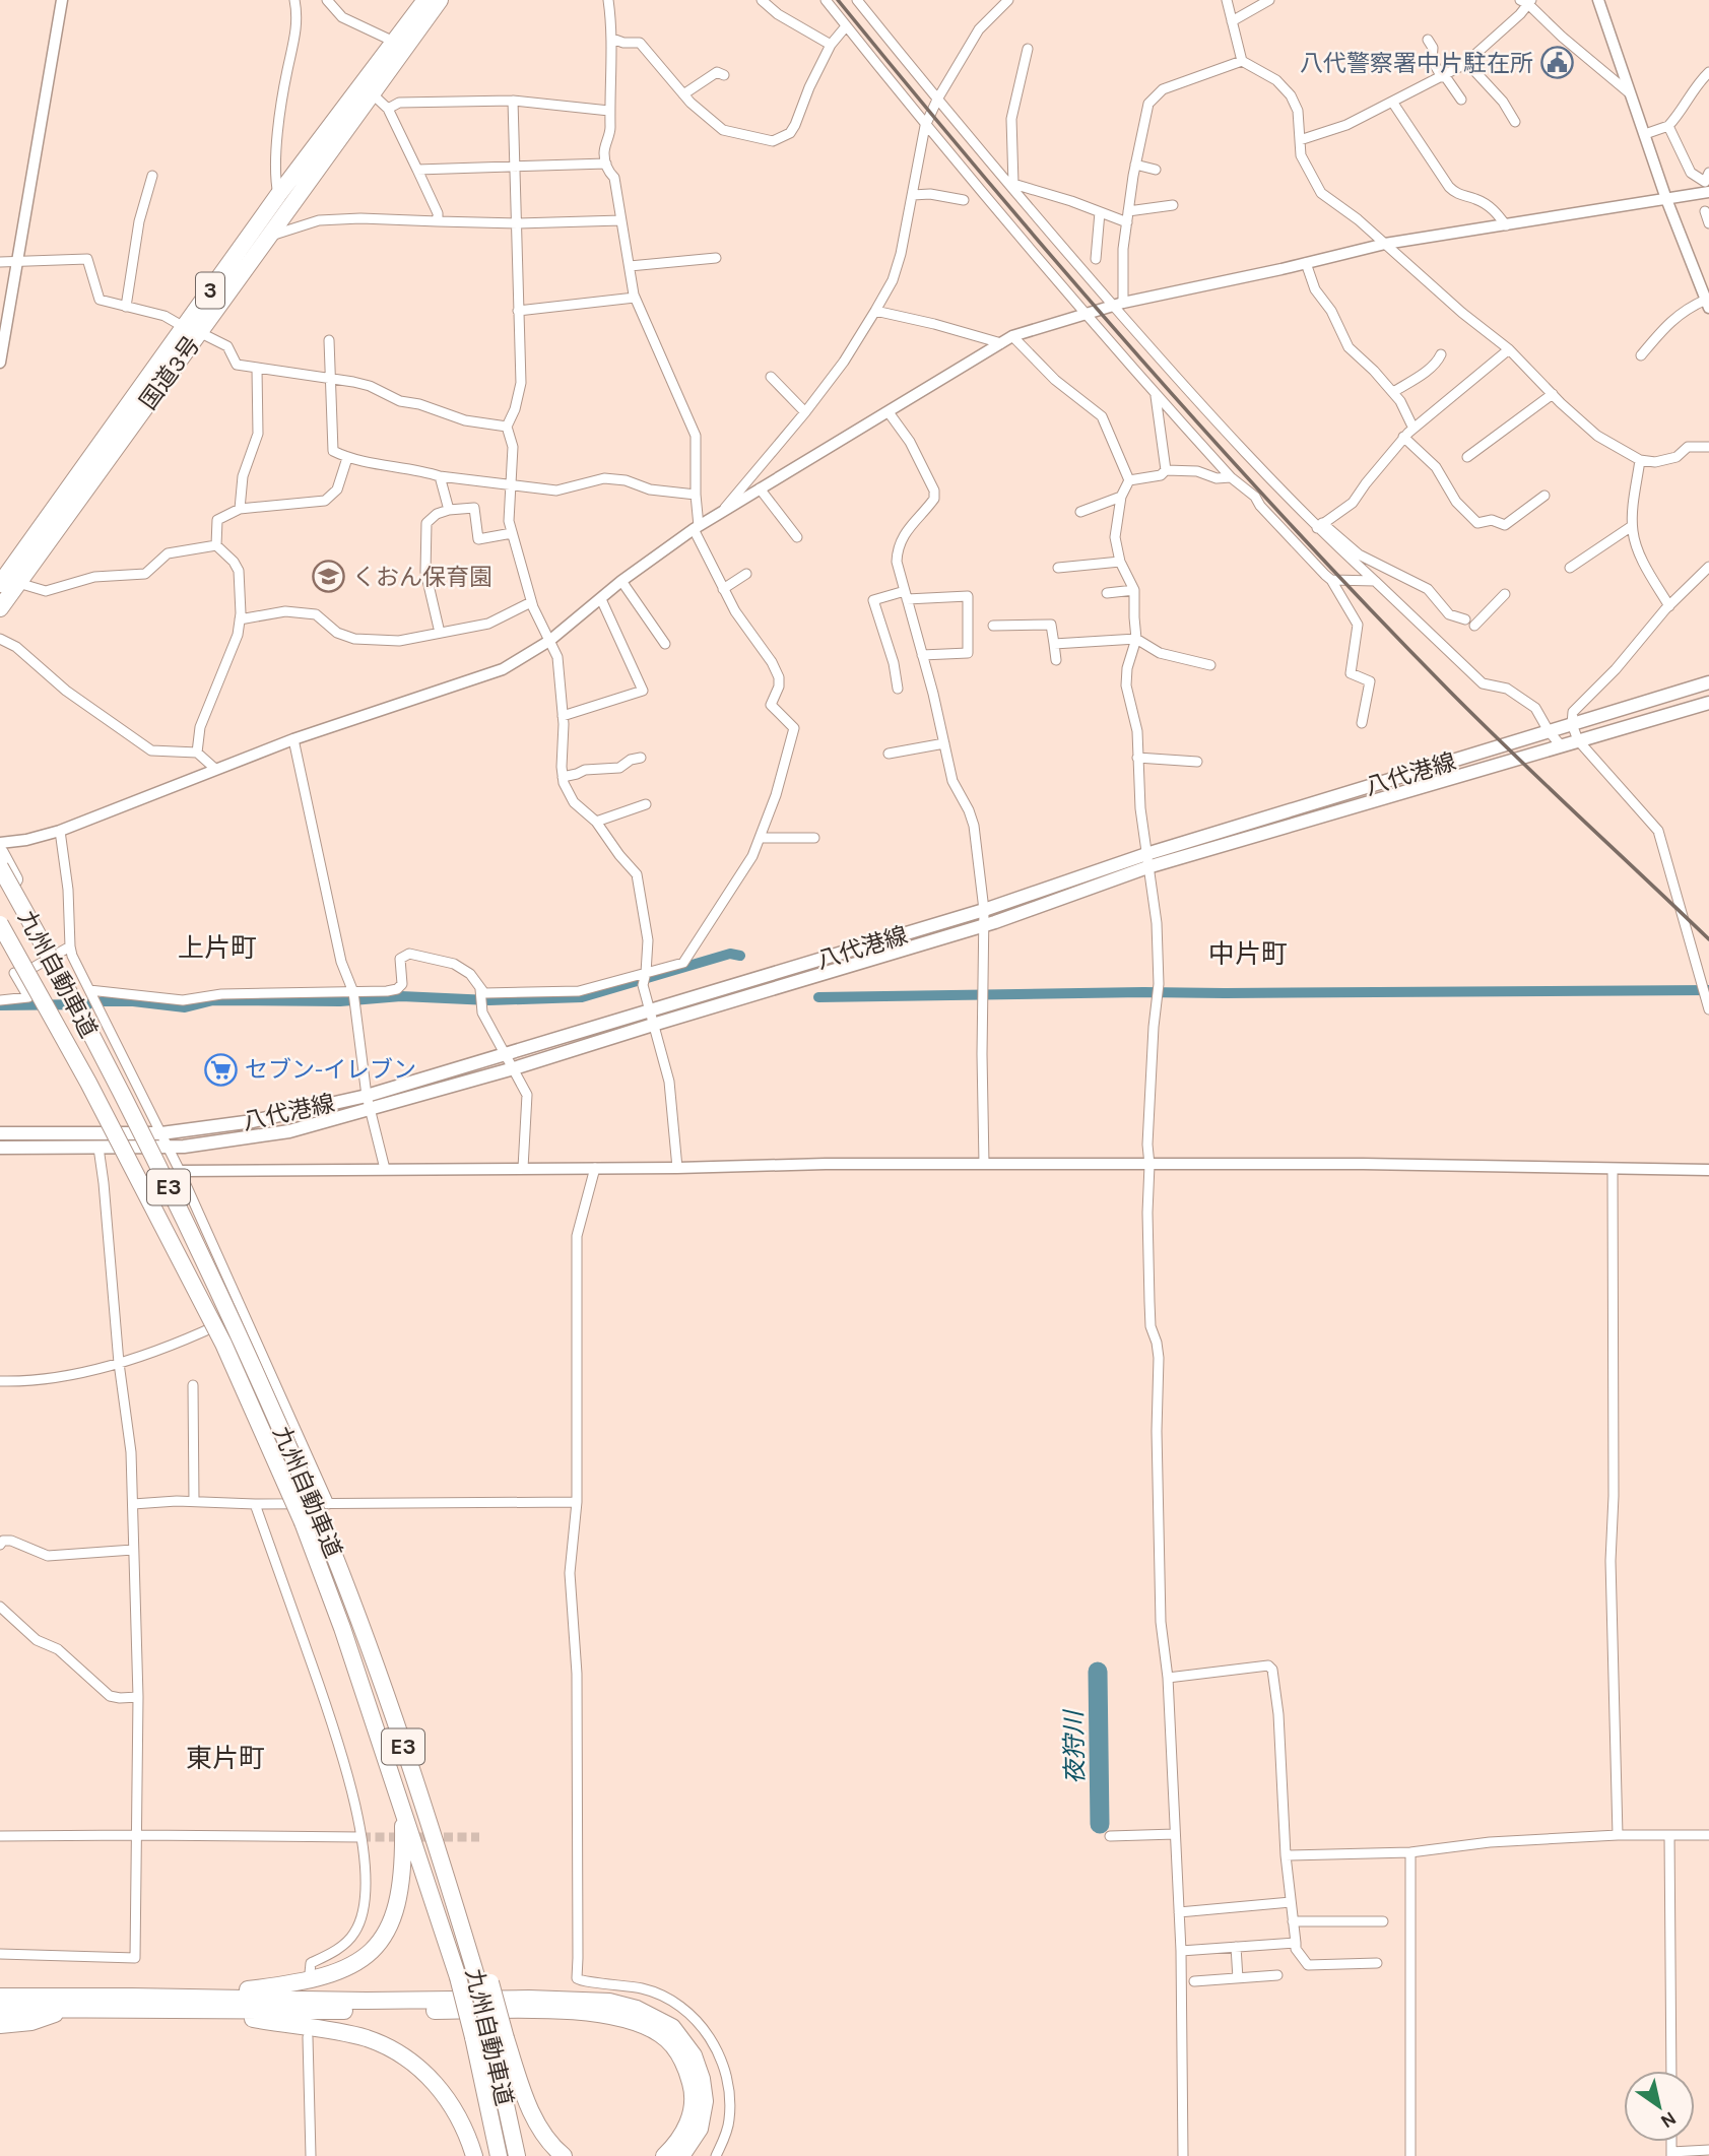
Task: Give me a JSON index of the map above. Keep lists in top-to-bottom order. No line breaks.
{"streets":{"highway":["3","国道3号","九州自動車道","E3"],"main road":["八代港線"]},"districts":["上片町","中片町","東片町"],"water":["夜狩川"],"places":{"public building":["八代警察署中片駐在所"],"school or university":["くおん保育園"],"supermarket":["セブン-イレブン"]},"north":"bottom right"}
